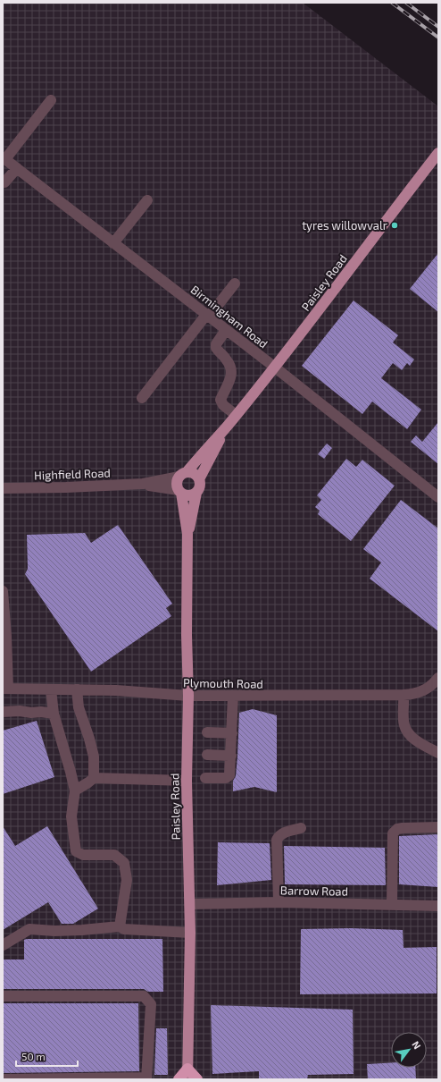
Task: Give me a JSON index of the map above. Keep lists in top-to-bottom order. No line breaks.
{"streets":{"main road":["Paisley Road"],"street":["Birmingham Road","Highfield Road","Plymouth Road","Barrow Road"]},"crossings":[["Paisley Road","Birmingham Road"],["Paisley Road","Highfield Road"],["Paisley Road","Plymouth Road"],["Paisley Road","Barrow Road"]],"places":["tyres willowvalr"],"scale_bar":"50 m","north":"top right"}
